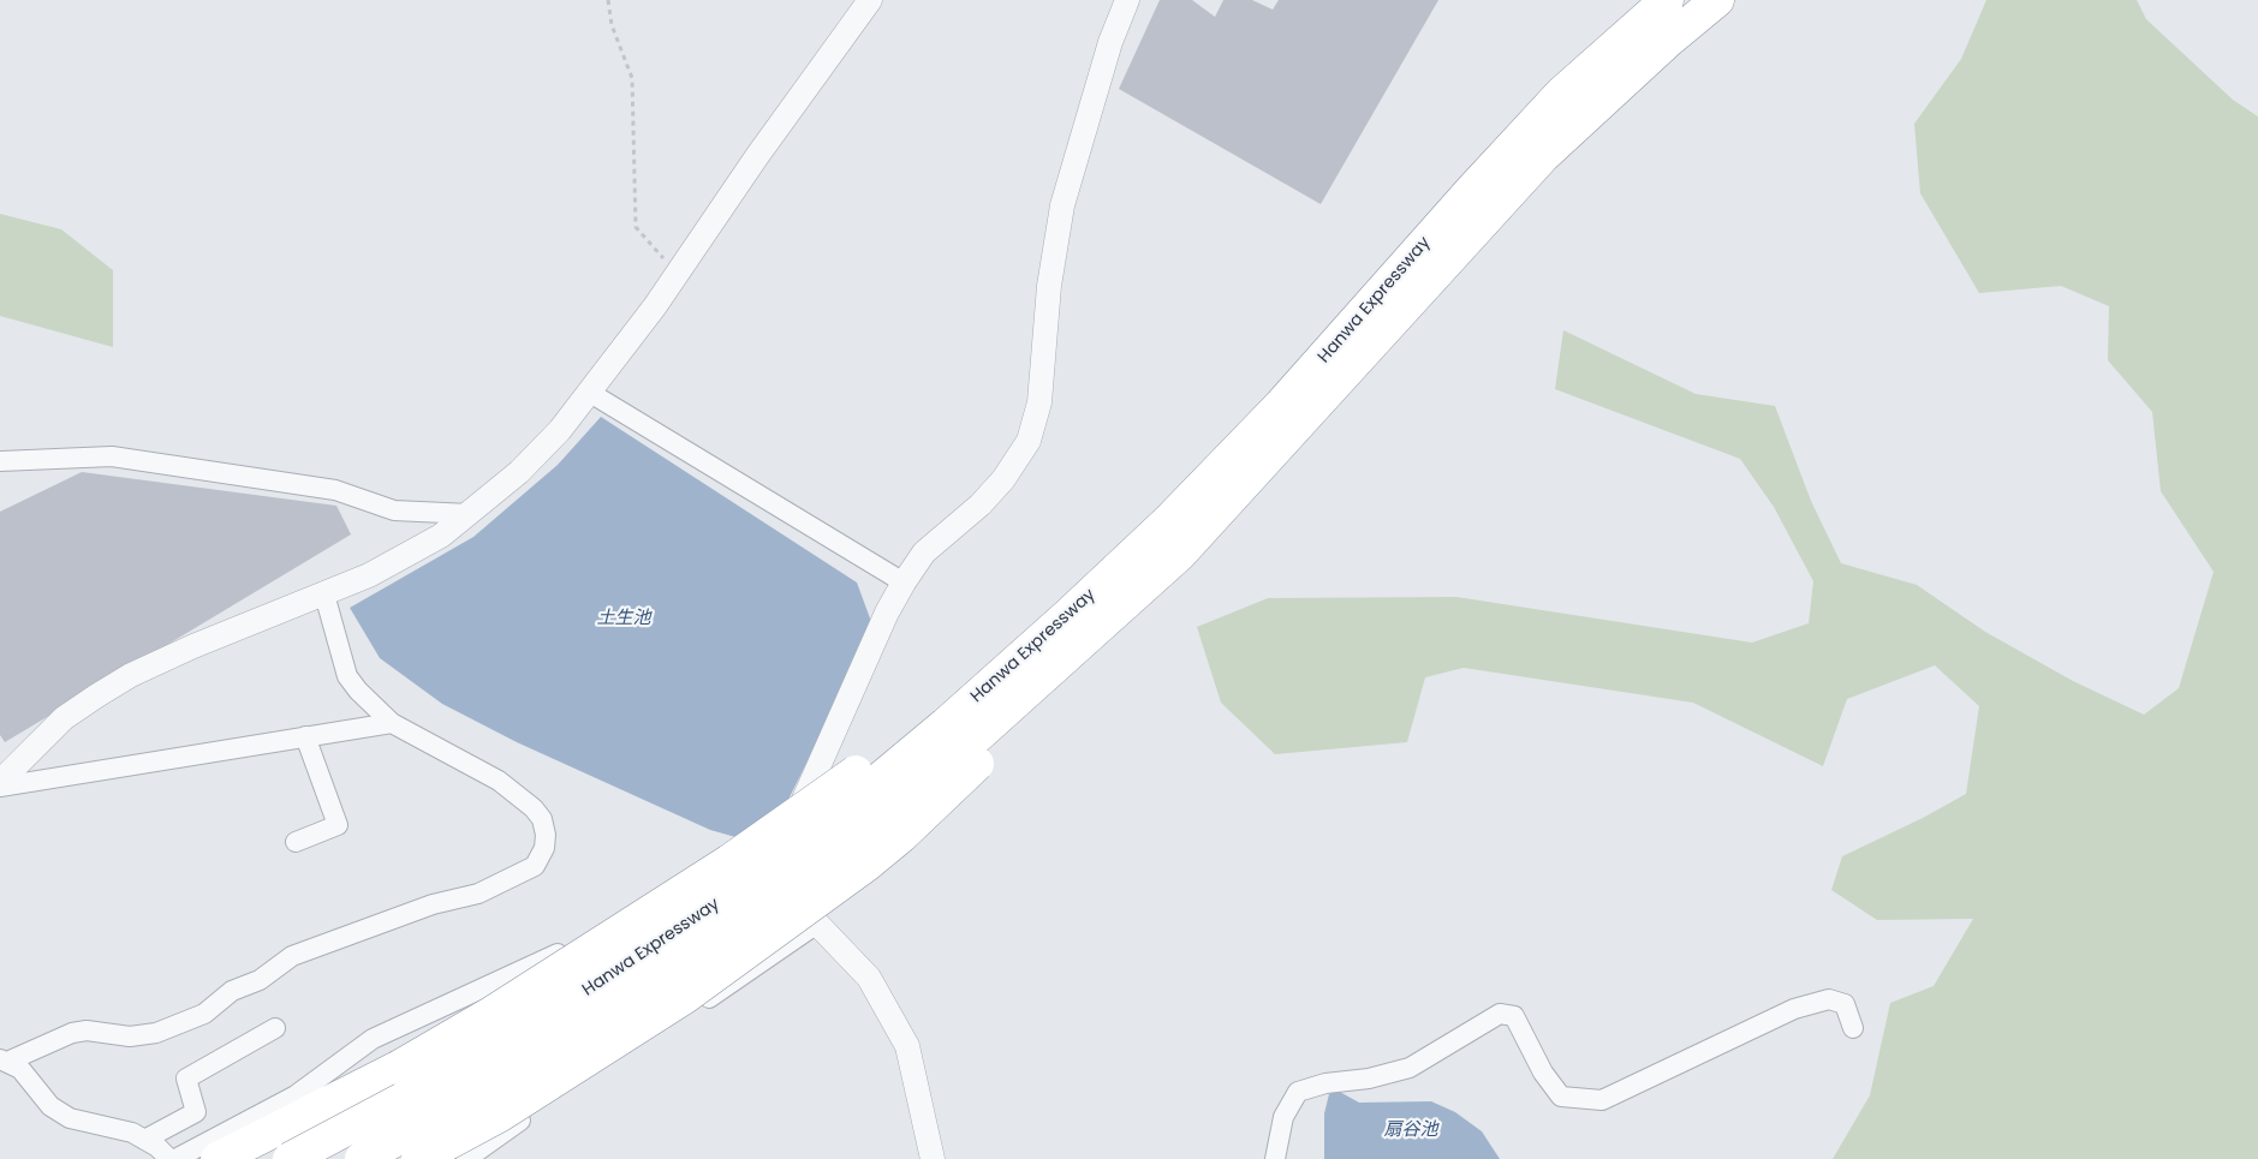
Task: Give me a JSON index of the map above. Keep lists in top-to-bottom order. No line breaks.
{"streets":{"highway":["Hanwa Expressway"]},"water":["土生池","扇谷池"]}
